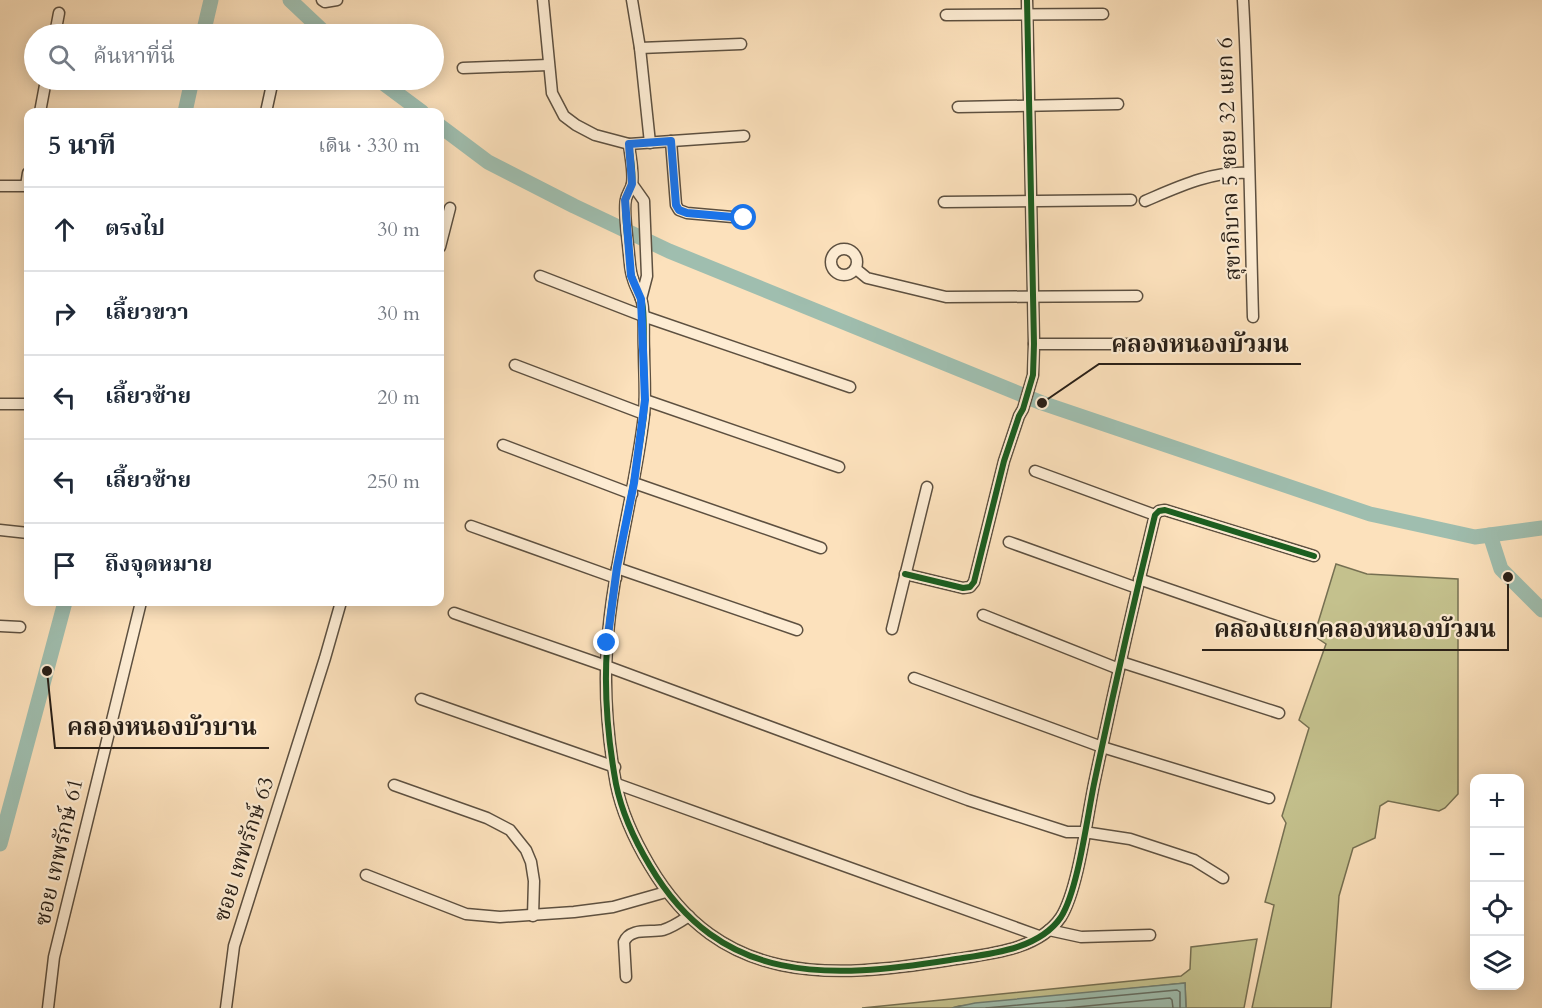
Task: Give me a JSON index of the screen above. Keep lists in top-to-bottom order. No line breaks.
{"streets":{"street":["สุขาภิบาล 5 ซอย 32 แยก 6","ซอย เทพรักษ์ 63","ซอย เทพรักษ์ 61"]},"places":["คลองหนองบัวมน","คลองแยกคลองหนองบัวมน","คลองหนองบัวบาน"],"page":{"search":"ค้นหาที่นี่","heading":["5 นาที","เดิน · 330 m"],"list":[["ตรงไป","30 m"],["เลี้ยวขวา","30 m"],["เลี้ยวซ้าย","20 m"],["เลี้ยวซ้าย","250 m"],"ถึงจุดหมาย"],"map_buttons":["+","−"]}}
